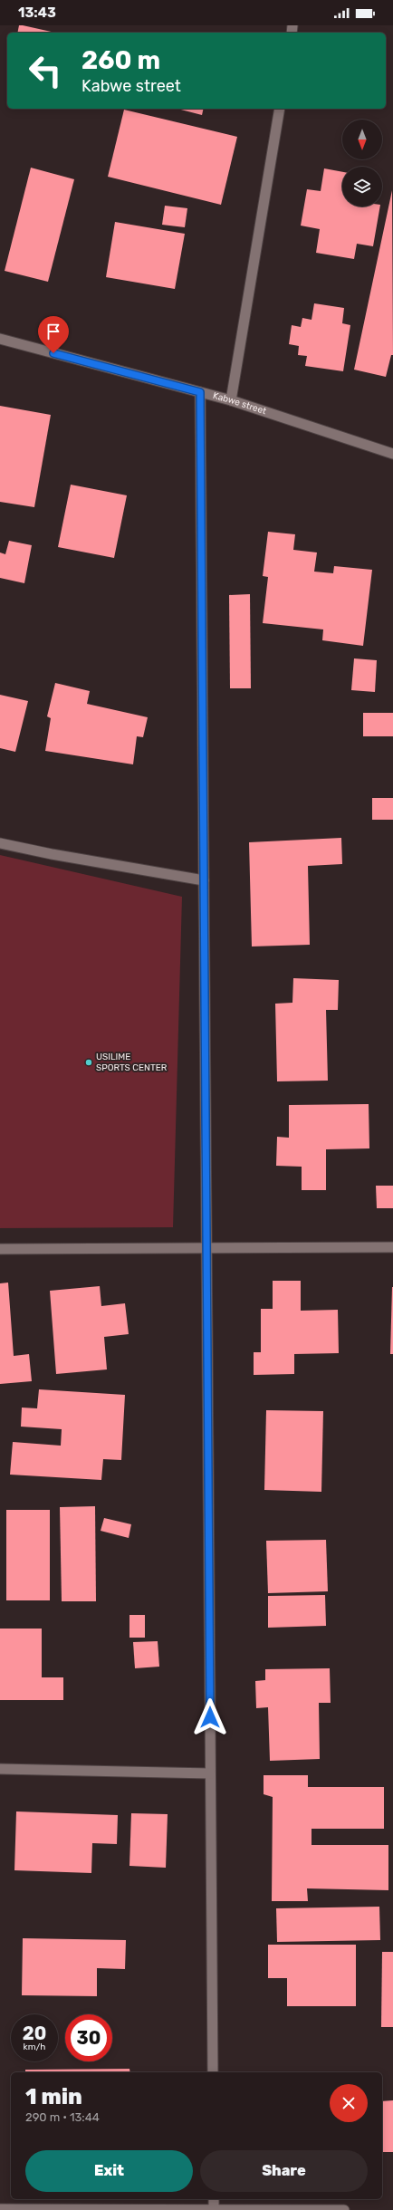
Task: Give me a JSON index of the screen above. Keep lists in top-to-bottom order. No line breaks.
{"streets":{"street":["Kabwe street"]},"places":["USILIME SPORTS CENTER"],"north":"bottom","page":{"status":"13:43","turn":["260 m","Kabwe street"],"speed":"20 km/h","limit":"30","heading":["1 min","290 m · 13:44"],"buttons":["Exit","Share"]}}
